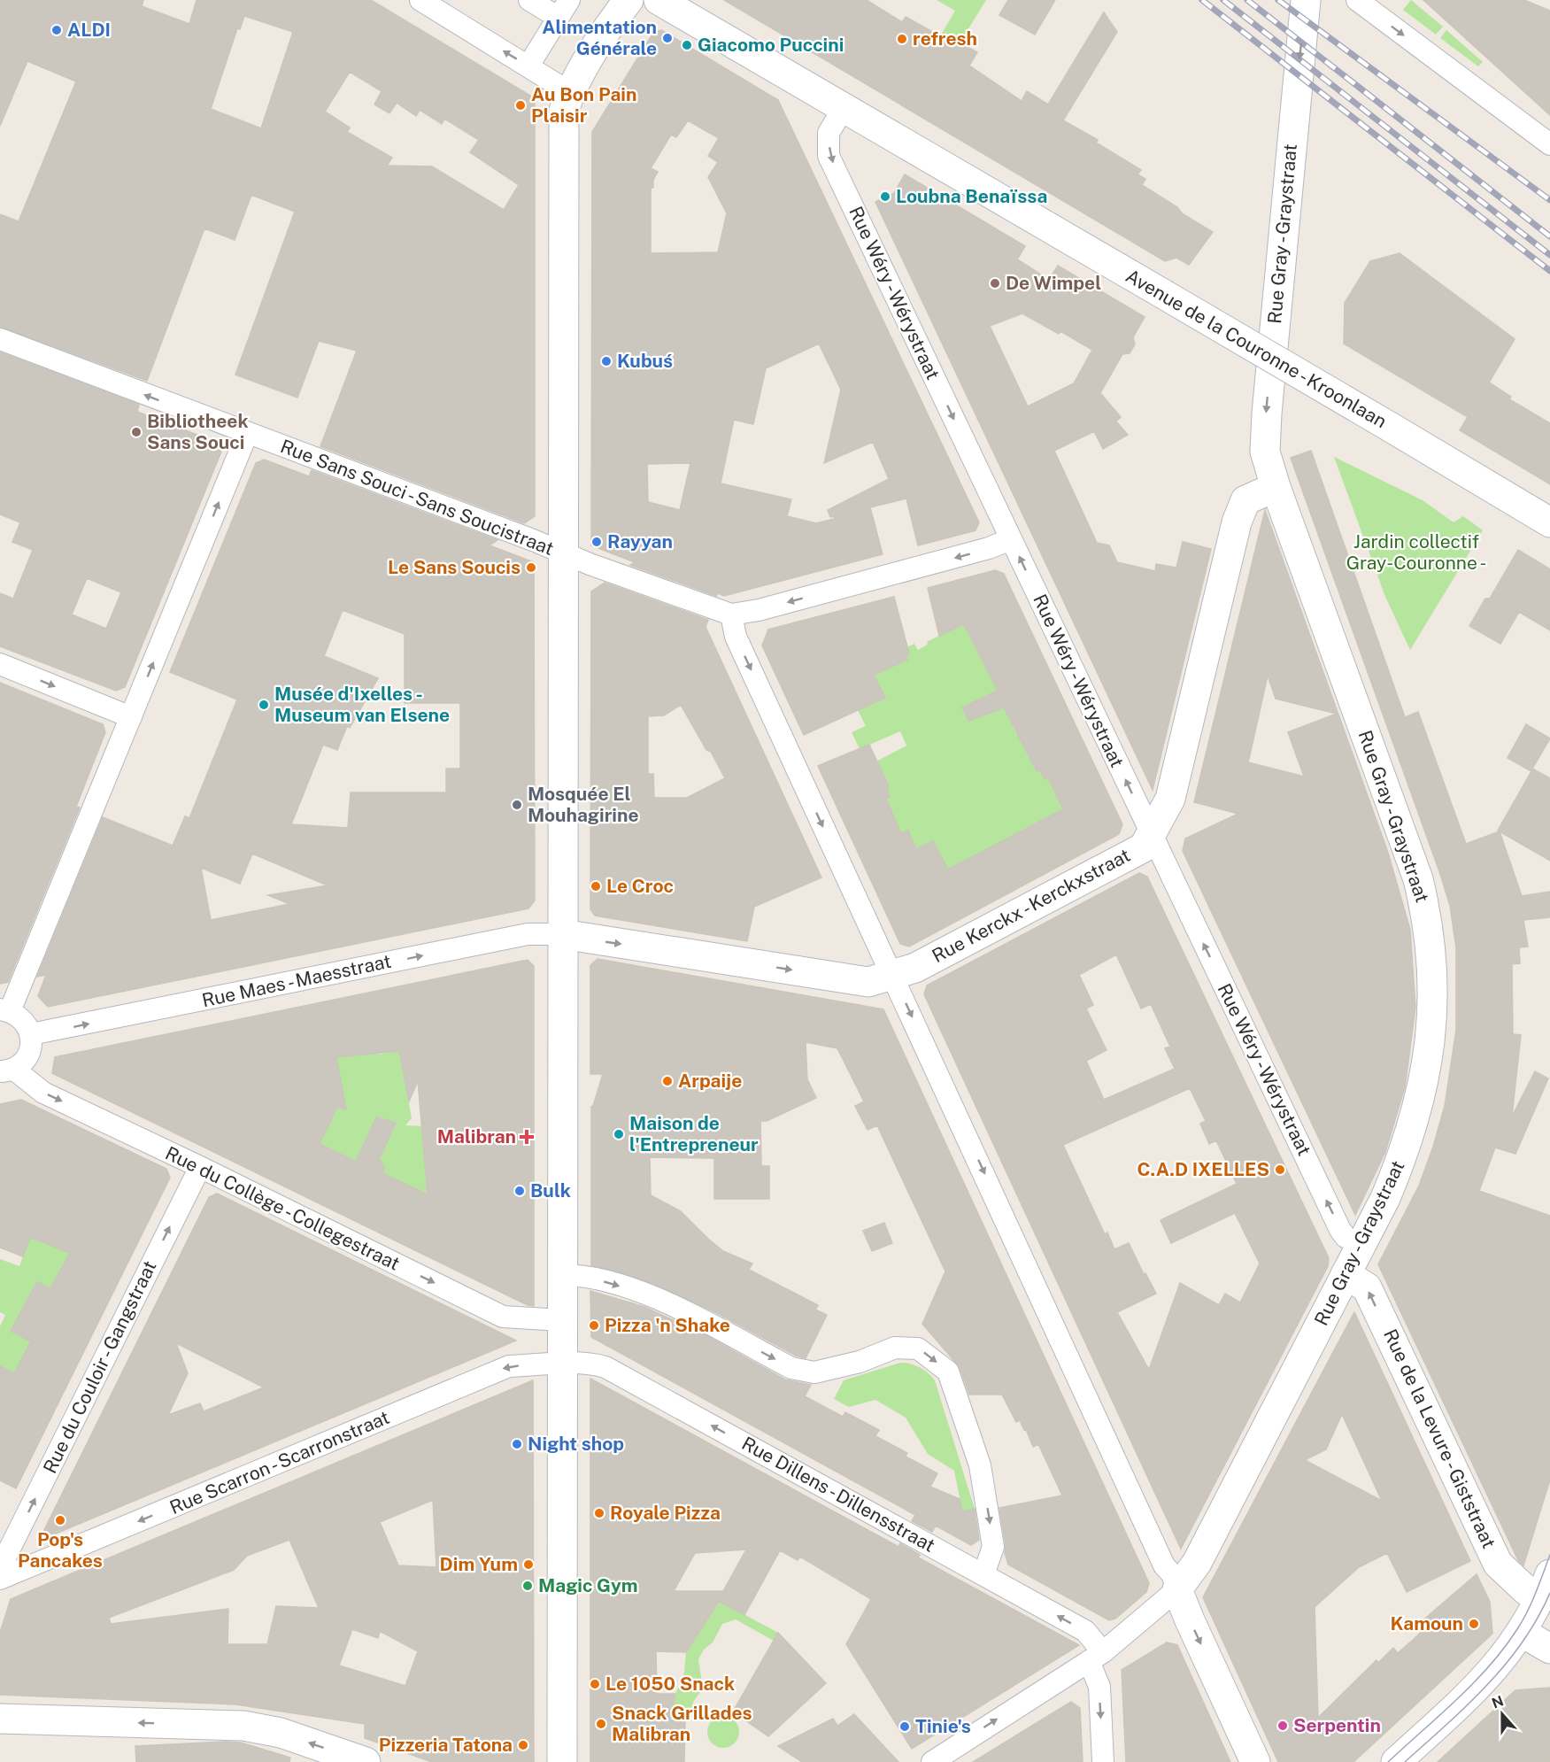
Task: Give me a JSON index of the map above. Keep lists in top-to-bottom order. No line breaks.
{"streets":{"street":["Rue Gray - Graystraat","Rue Wéry - Wérystraat","Avenue de la Couronne - Kroonlaan","Rue Sans Souci - Sans Soucistraat","Rue Kerckx - Kerckxstraat","Rue Maes - Maesstraat","Rue du Collège - Collegestraat","Rue du Couloir - Gangstraat","Rue de la Levure - Giststraat","Rue Scarron - Scarronstraat","Rue Dillens - Dillensstraat"]},"crossings":[["Rue Gray - Graystraat","Rue Wéry - Wérystraat"],["Rue Gray - Graystraat","Rue Kerckx - Kerckxstraat"],["Rue Gray - Graystraat","Rue de la Levure - Giststraat"],["Rue Gray - Graystraat","Rue Dillens - Dillensstraat"],["Rue Wéry - Wérystraat","Avenue de la Couronne - Kroonlaan"],["Rue Wéry - Wérystraat","Rue Kerckx - Kerckxstraat"],["Rue Kerckx - Kerckxstraat","Rue Maes - Maesstraat"],["Rue du Collège - Collegestraat","Rue du Couloir - Gangstraat"],["Rue Scarron - Scarronstraat","Rue Dillens - Dillensstraat"]],"one_way":["Rue Maes - Maesstraat","Rue du Collège - Collegestraat","Rue du Couloir - Gangstraat","Rue de la Levure - Giststraat","Rue Scarron - Scarronstraat"],"parks":["Jardin collectif Gray-Couronne -"],"places":{"other":["ALDI","Alimentation Générale","refresh","Giacomo Puccini","Au Bon Pain Plaisir","Loubna Benaïssa","De Wimpel","Kubuś","Bibliotheek Sans Souci","Rayyan","Le Sans Soucis","Musée d'Ixelles - Museum van Elsene","Mosquée El Mouhagirine","Le Croc","Arpaije","Maison de l'Entrepreneur","C.A.D IXELLES","Bulk","Pizza 'n Shake","Night shop","Royale Pizza","Pop's Pancakes","Dim Yum","Magic Gym","Kamoun","Le 1050 Snack","Snack Grillades Malibran","Serpentin","Tinie's","Pizzeria Tatona"],"health":["Malibran"]},"north":"top"}
